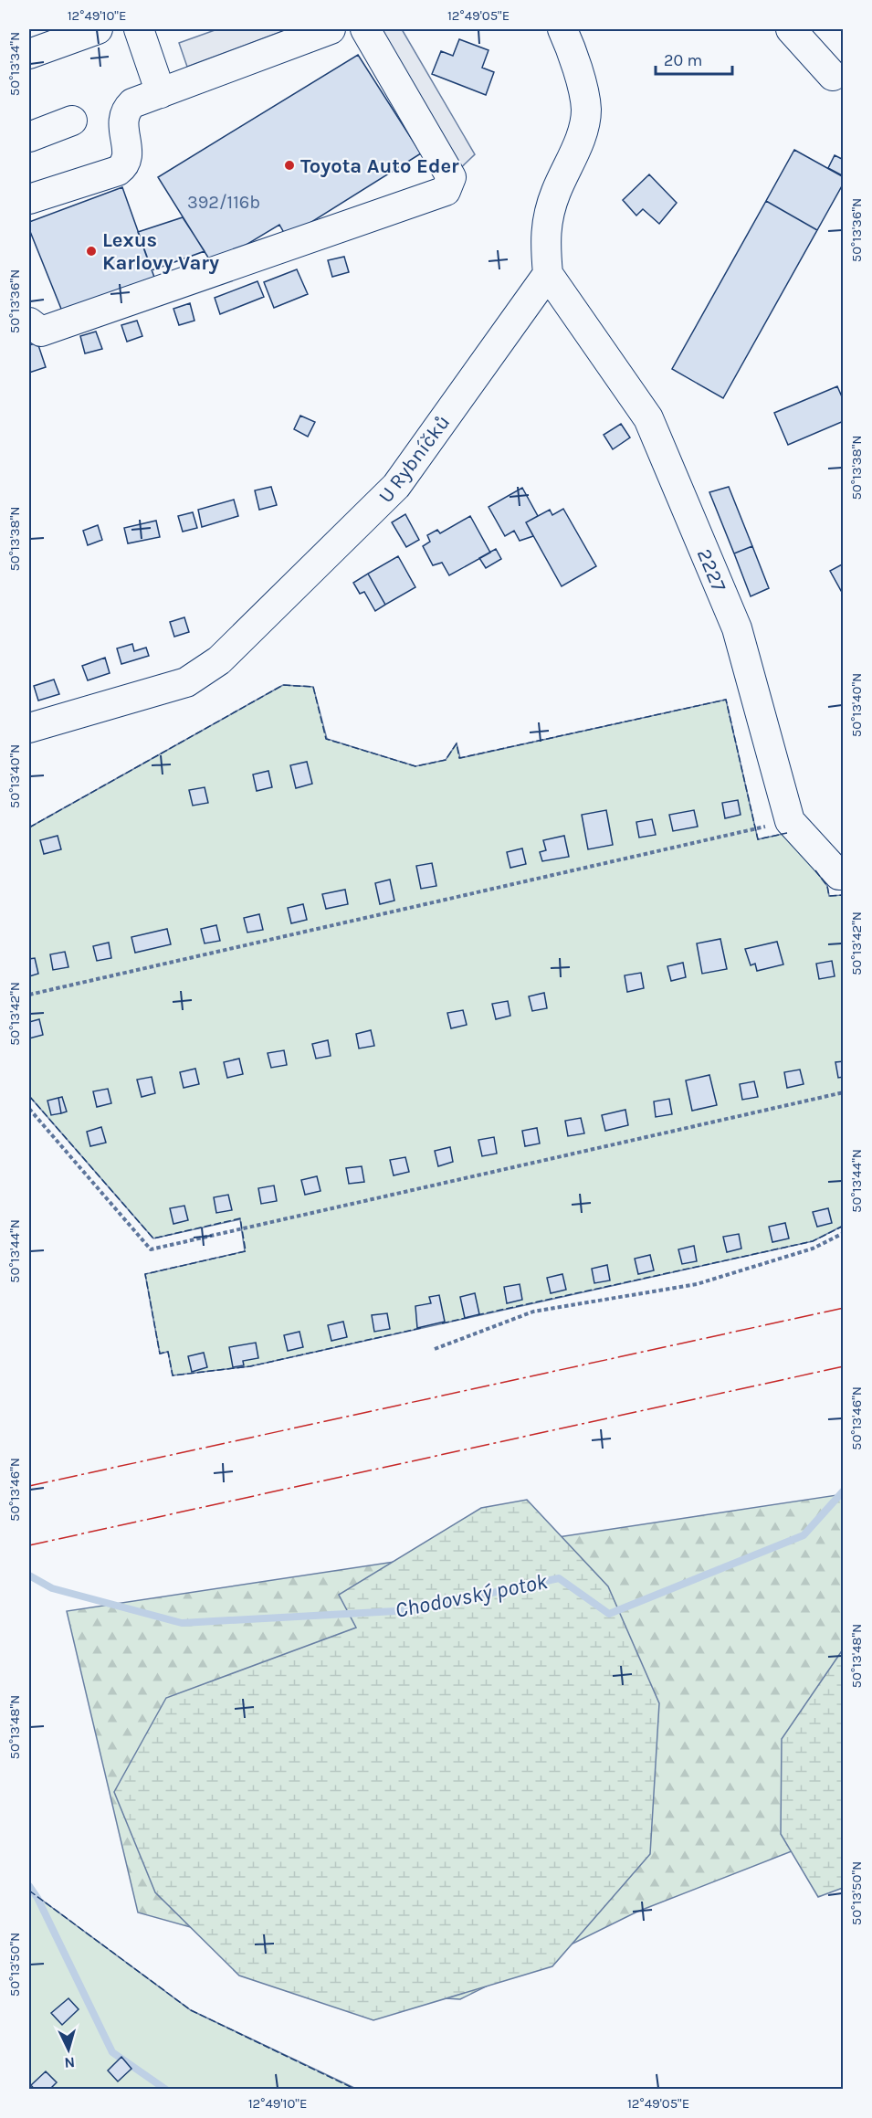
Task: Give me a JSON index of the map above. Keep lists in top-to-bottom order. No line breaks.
{"streets":{"street":["U Rybníčků","2227"]},"crossings":[["U Rybníčků","2227"]],"water":["Chodovský potok"],"places":["Toyota Auto Eder","Lexus Karlovy Vary"],"house_numbers":["392/116b"],"scale_bar":"20 m","north":"bottom","coordinates":["12°49'10\"E","12°49'05\"E","50°13'34\"N","50°13'36\"N","50°13'38\"N","50°13'40\"N","50°13'42\"N","50°13'44\"N","50°13'46\"N","50°13'48\"N","50°13'50\"N"]}
